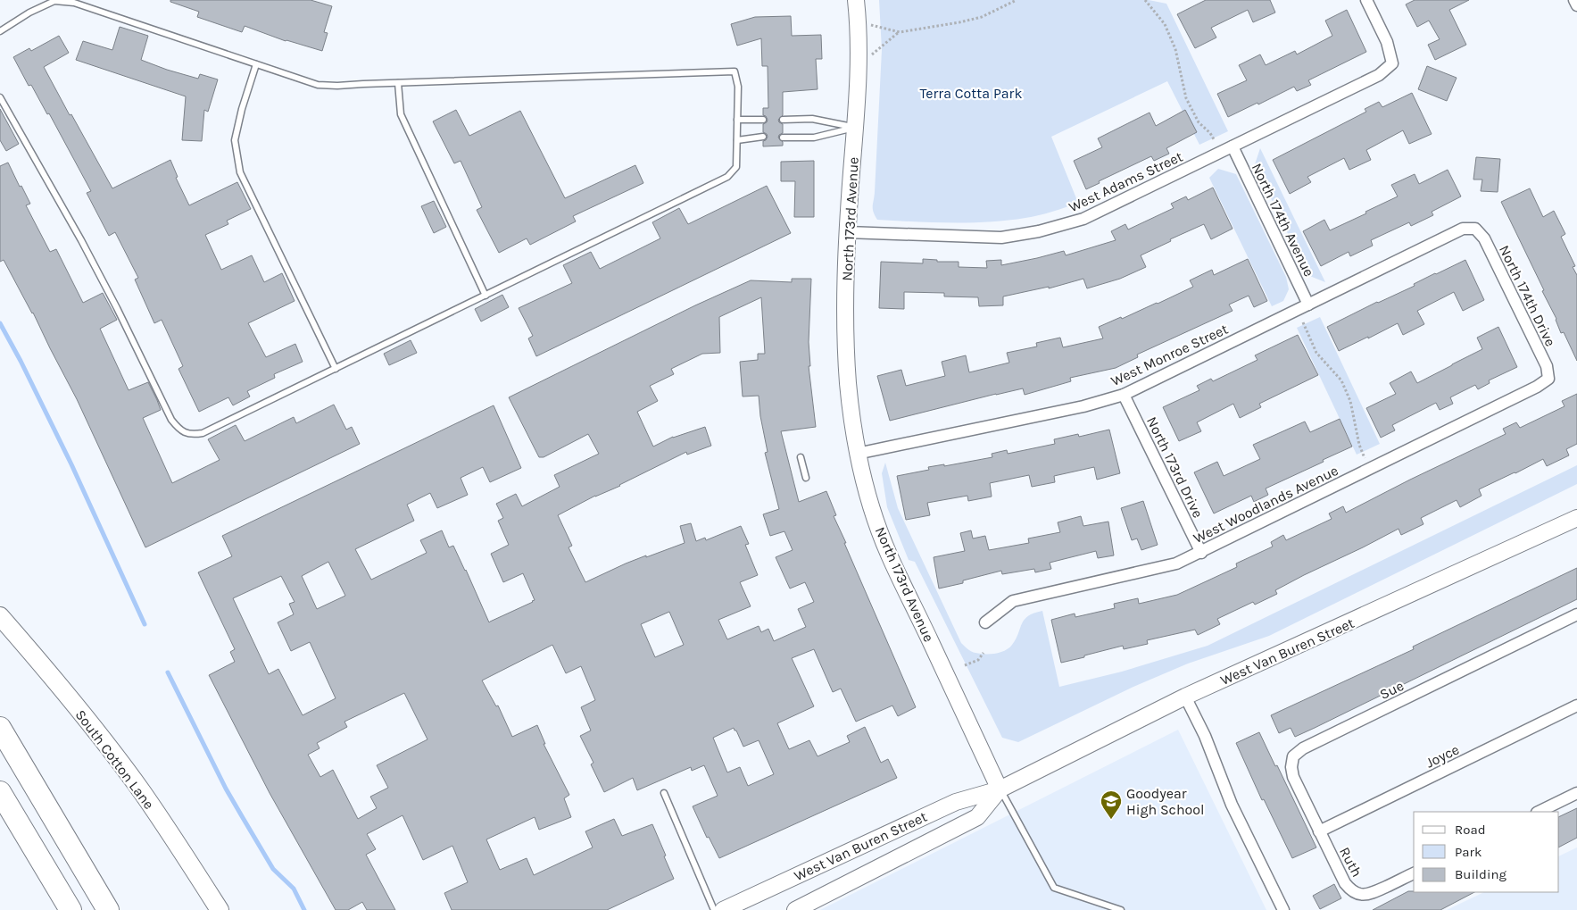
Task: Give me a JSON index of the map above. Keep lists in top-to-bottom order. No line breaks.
{"streets":{"main road":["North 173rd Avenue","West Van Buren Street","South Cotton Lane"],"street":["West Adams Street","North 174th Avenue","North 174th Drive","West Monroe Street","North 173rd Drive","West Woodlands Avenue","Sue","Joyce","Ruth"]},"crossings":[["West Adams Street","North 173rd Avenue"],["West Adams Street","North 174th Avenue"],["North 173rd Avenue","West Monroe Street"],["North 173rd Avenue","West Van Buren Street"],["North 174th Avenue","West Monroe Street"],["North 174th Drive","West Monroe Street"],["North 174th Drive","West Woodlands Avenue"],["West Monroe Street","North 173rd Drive"],["North 173rd Drive","West Woodlands Avenue"],["Sue","Joyce"],["Sue","Ruth"],["Joyce","Ruth"]],"parks":["Terra Cotta Park"],"places":{"school or university":["Goodyear High School"]},"legend":["Road","Park","Building"]}
